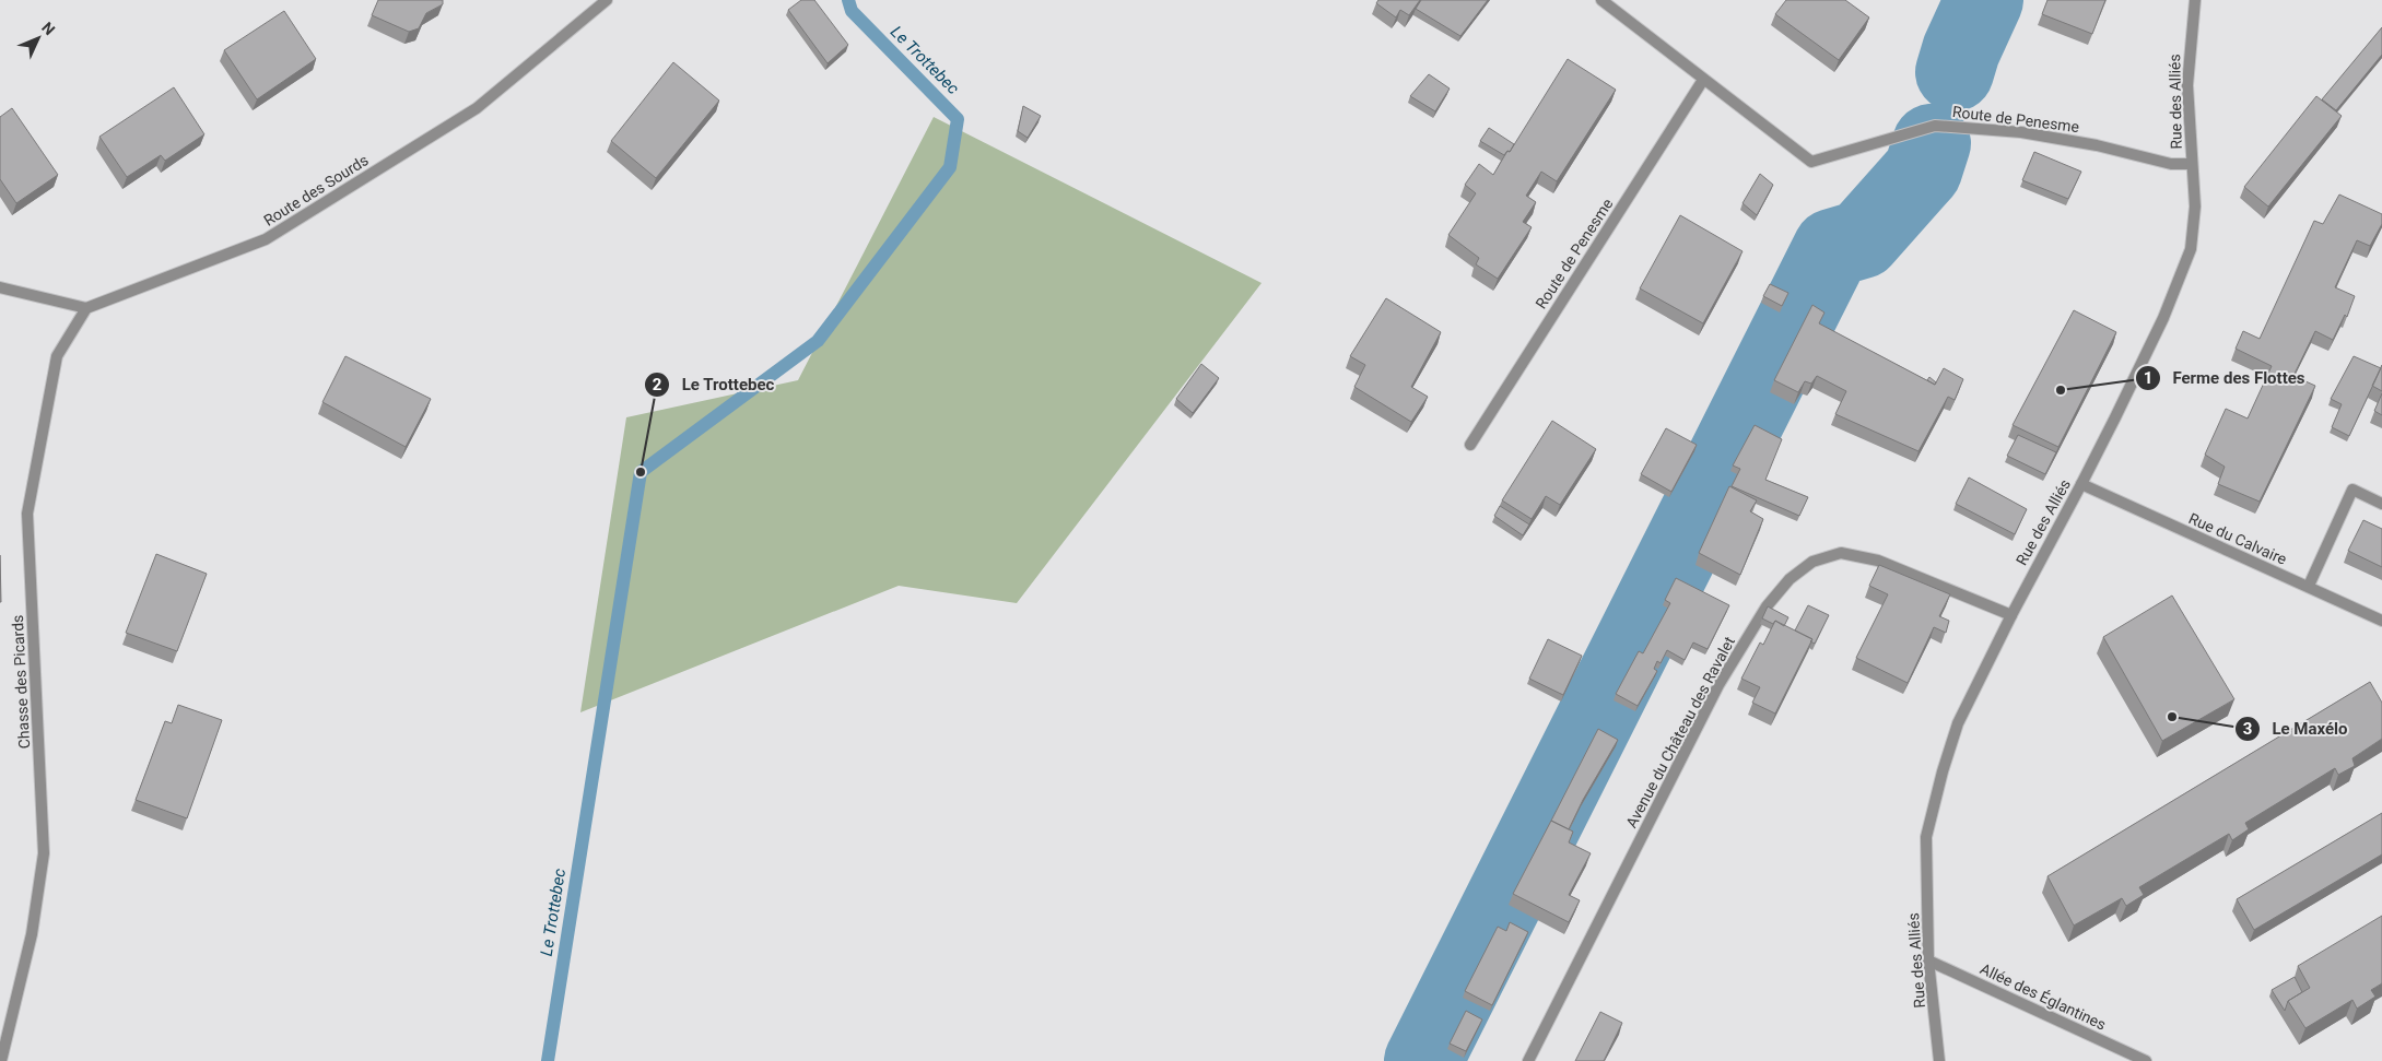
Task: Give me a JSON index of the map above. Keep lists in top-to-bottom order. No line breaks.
{"streets":{"street":["Rue des Alliés","Route de Penesme","Route des Sourds","Rue du Calvaire","Chasse des Picards","Avenue du Château des Ravalet","Allée des Églantines"]},"crossings":[["Rue des Alliés","Route de Penesme"],["Rue des Alliés","Rue du Calvaire"],["Rue des Alliés","Avenue du Château des Ravalet"],["Rue des Alliés","Allée des Églantines"],["Route des Sourds","Chasse des Picards"]],"water":["Le Trottebec"],"places":["Ferme des Flottes","Le Trottebec","Le Maxélo"],"north":"top right"}
